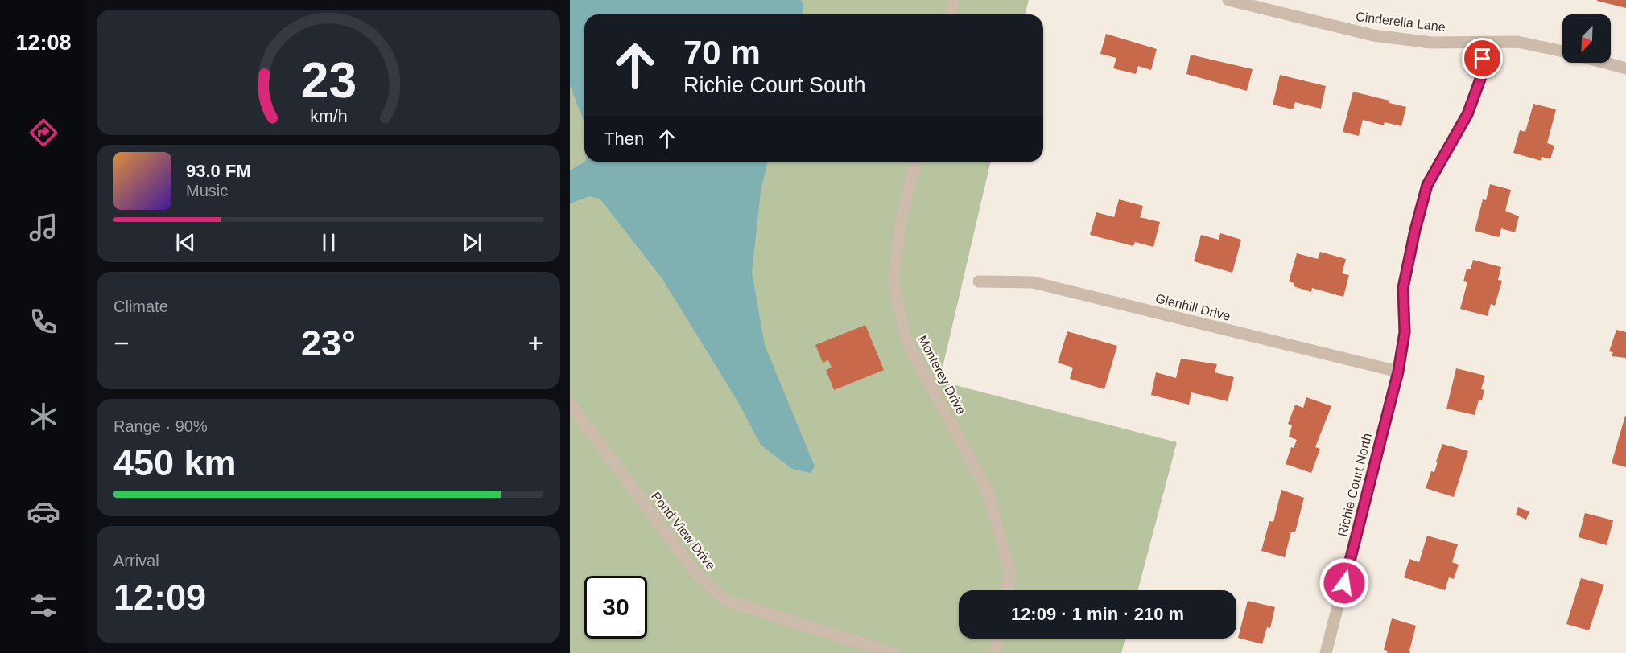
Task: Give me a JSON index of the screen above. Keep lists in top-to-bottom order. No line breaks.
{"streets":{"street":["Cinderella Lane","Glenhill Drive","Monterey Drive","Richie Court North","Pond View Drive"]},"crossings":[["Glenhill Drive","Richie Court North"]],"north":"bottom left","page":{"tabs":"12:08","turn":["70 m","Richie Court South"],"then":"Then","song":["93.0 FM","Music"],"tile":["Climate",["Range · 90%","450 km"],["Arrival","12:09"]],"heat":["−","23°","+"],"limit":"30","trip":"12:09 · 1 min · 210 m","gauge":["23","km/h"]}}
